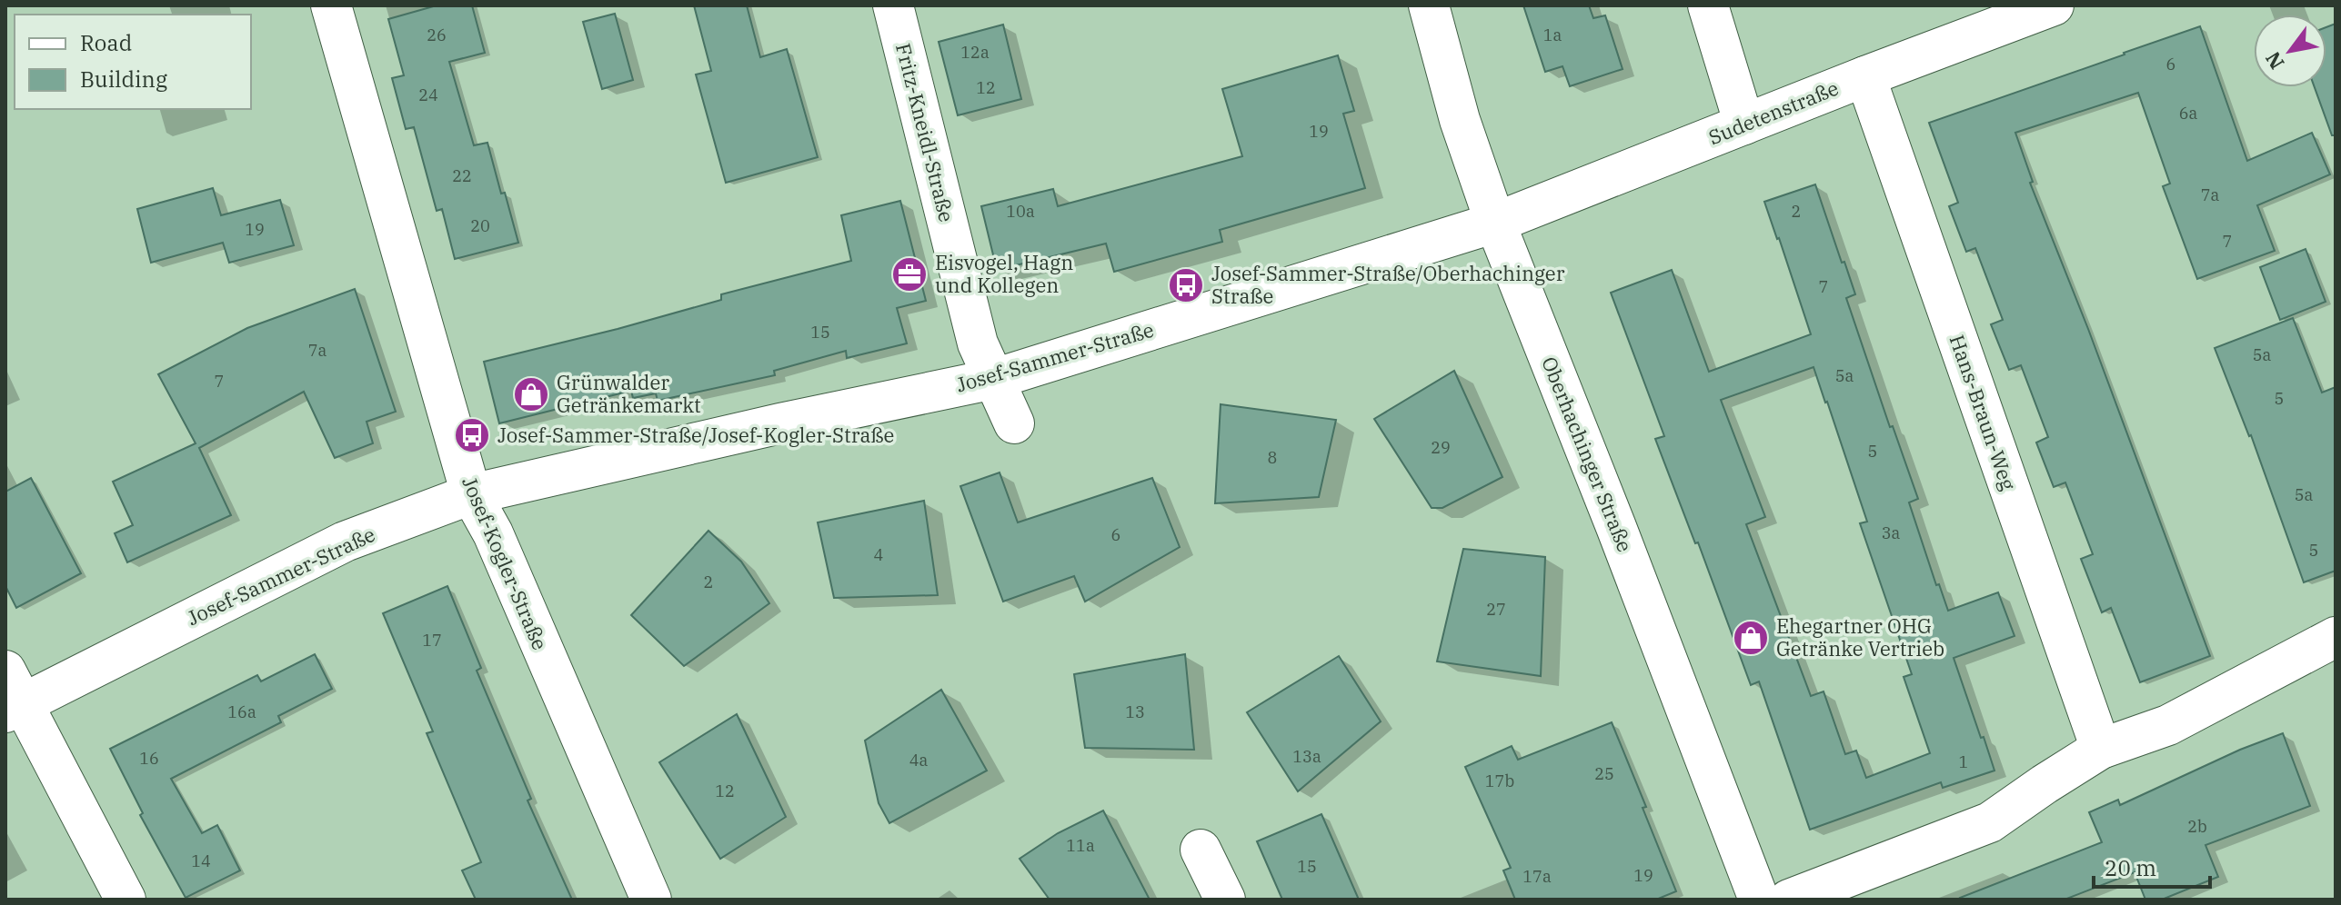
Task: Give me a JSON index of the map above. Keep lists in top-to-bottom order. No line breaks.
{"streets":{"street":["Sudetenstraße","Fritz-Kneidl-Straße","Josef-Sammer-Straße","Hans-Braun-Weg","Oberhachinger Straße","Josef-Kogler-Straße"]},"crossings":[["Sudetenstraße","Josef-Sammer-Straße"],["Sudetenstraße","Hans-Braun-Weg"],["Sudetenstraße","Oberhachinger Straße"],["Fritz-Kneidl-Straße","Josef-Sammer-Straße"],["Josef-Sammer-Straße","Oberhachinger Straße"],["Josef-Sammer-Straße","Josef-Kogler-Straße"]],"places":{"office":["Eisvogel, Hagn und Kollegen"],"bus stop":["Josef-Sammer-Straße/Oberhachinger Straße","Josef-Sammer-Straße/Josef-Kogler-Straße"],"shop":["Grünwalder Getränkemarkt","Ehegartner OHG Getränke Vertrieb"]},"house_numbers":["26","1a","12a","6","12","24","6a","19","22","7a","10a","2","20","19","7","7","15","7a","5a","5a","7","5","29","5","8","5a","3a","6","5","4","2","27","17","16a","13","13a","16","4a","1","25","17b","12","2b","11a","14","15","19","17a"],"legend":["Road","Building"],"scale_bar":"20 m","north":"bottom left"}
